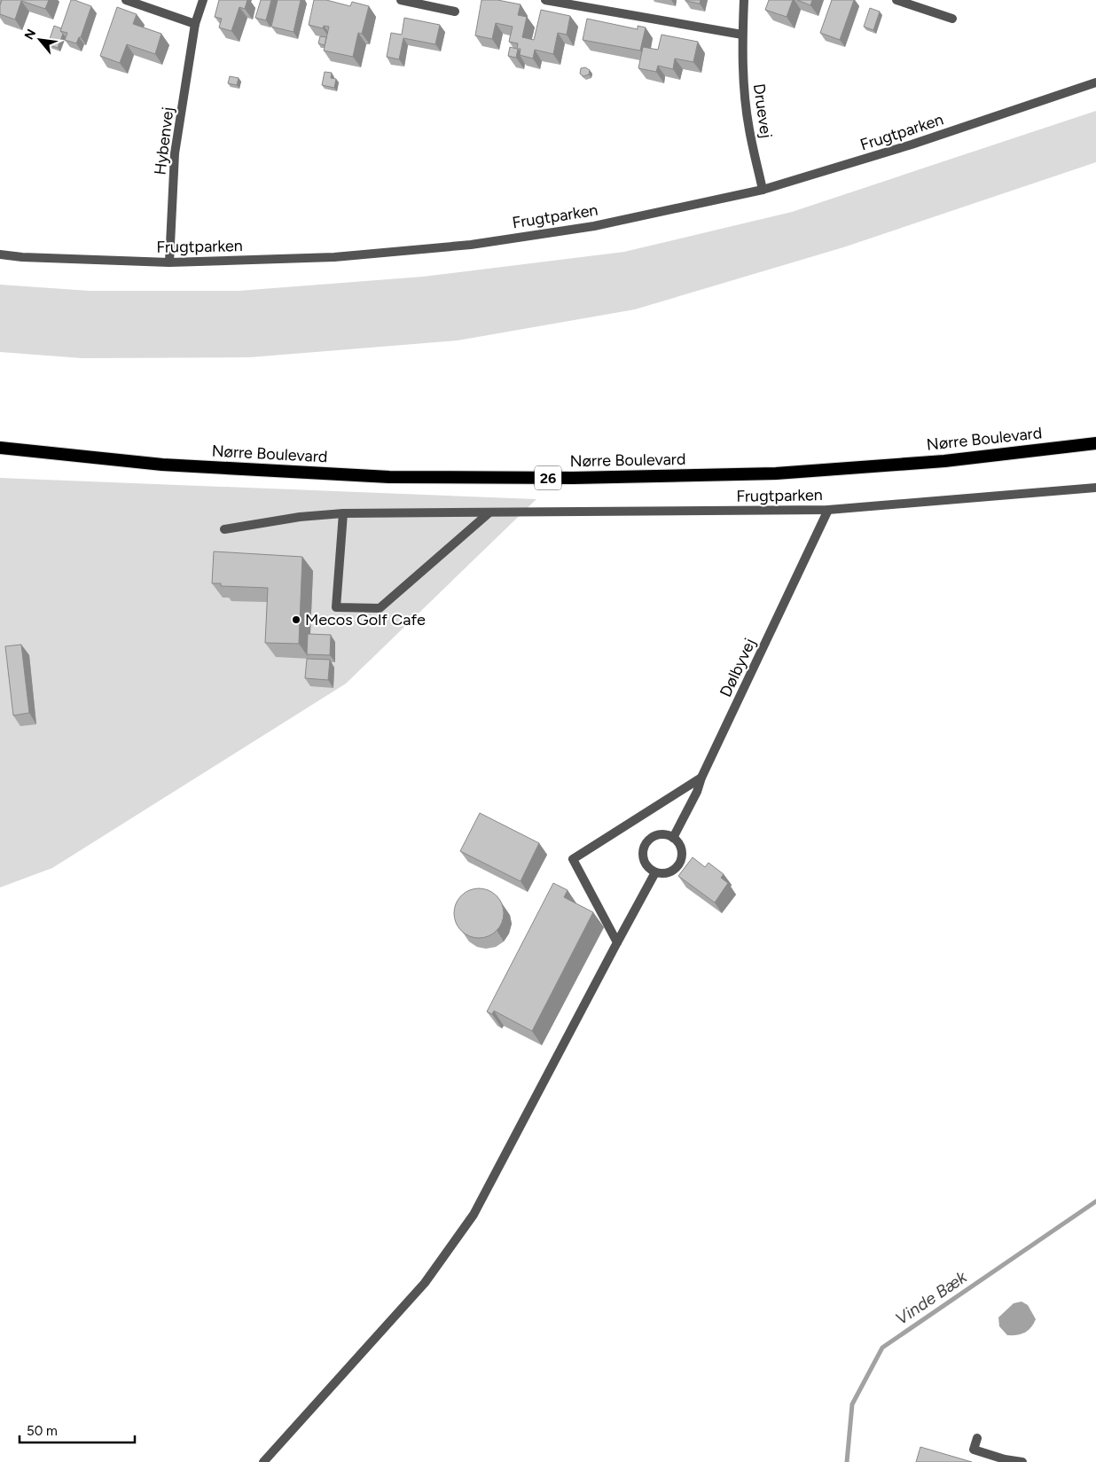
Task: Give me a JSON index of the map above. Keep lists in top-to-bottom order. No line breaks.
{"streets":{"highway":["Nørre Boulevard","26"],"street":["Druevej","Frugtparken","Hybenvej","Dølbyvej"]},"crossings":[["Druevej","Frugtparken"],["Frugtparken","Hybenvej"],["Frugtparken","Dølbyvej"]],"water":["Vinde Bæk"],"places":["Mecos Golf Cafe"],"scale_bar":"50 m","north":"top left"}
